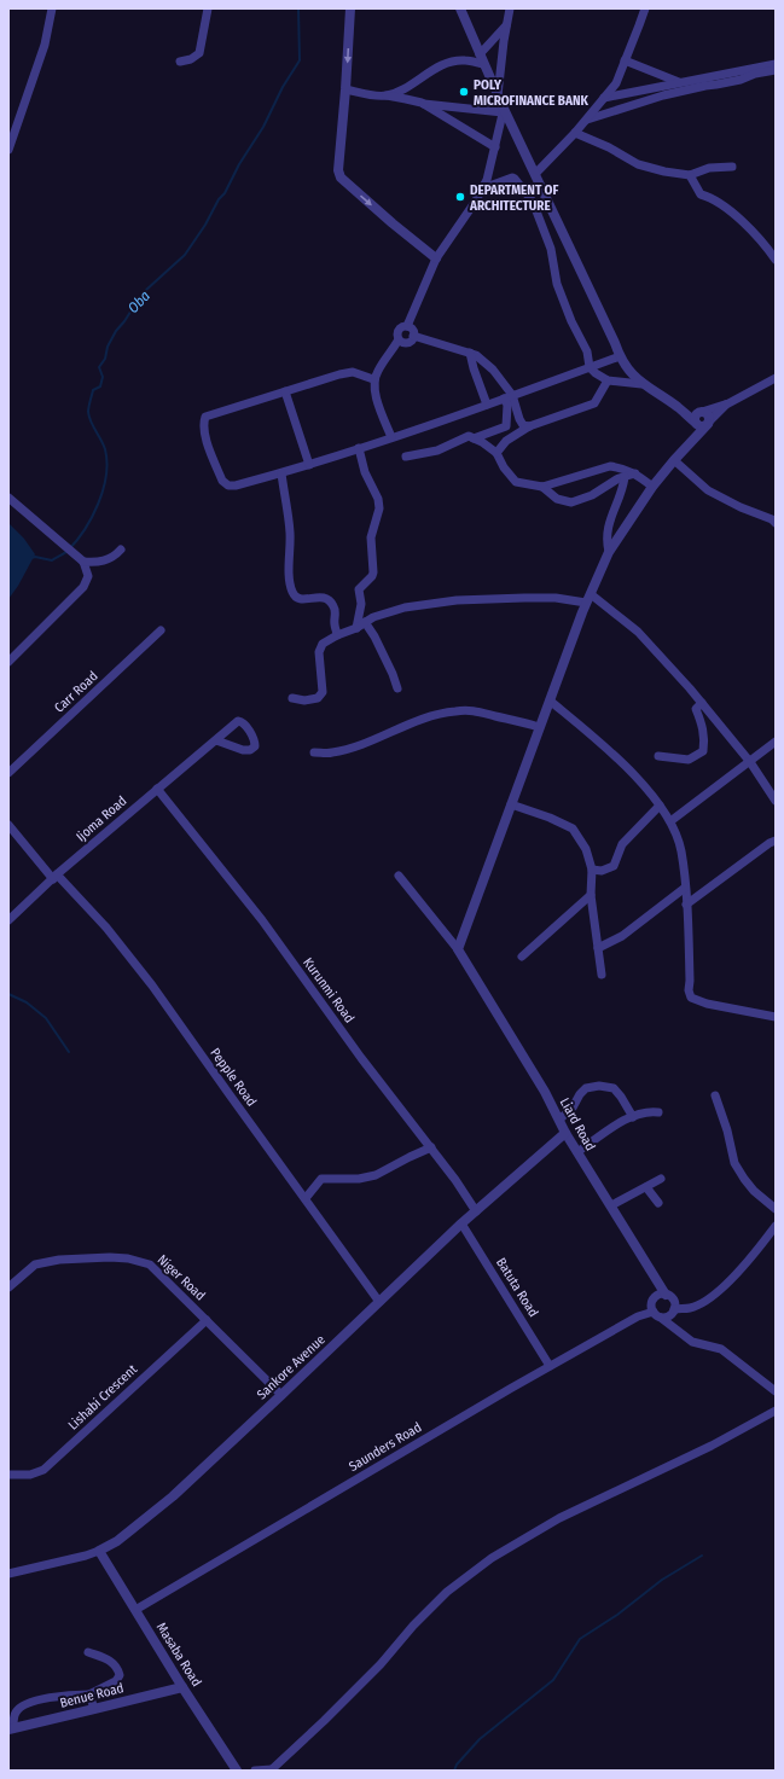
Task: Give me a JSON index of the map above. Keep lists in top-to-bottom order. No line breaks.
{"streets":{"street":["Carr Road","Ijoma Road","Kurunmi Road","Pepple Road","Liard Road","Niger Road","Batuta Road","Sankore Avenue","Lishabi Crescent","Saunders Road","Masaba Road","Benue Road"]},"crossings":[["Ijoma Road","Kurunmi Road"],["Ijoma Road","Pepple Road"],["Kurunmi Road","Sankore Avenue"],["Pepple Road","Sankore Avenue"],["Liard Road","Sankore Avenue"],["Liard Road","Saunders Road"],["Niger Road","Sankore Avenue"],["Niger Road","Lishabi Crescent"],["Batuta Road","Sankore Avenue"],["Batuta Road","Saunders Road"],["Sankore Avenue","Masaba Road"],["Saunders Road","Masaba Road"],["Masaba Road","Benue Road"]],"water":["Oba"],"places":["POLY MICROFINANCE BANK","DEPARTMENT OF ARCHITECTURE"]}
